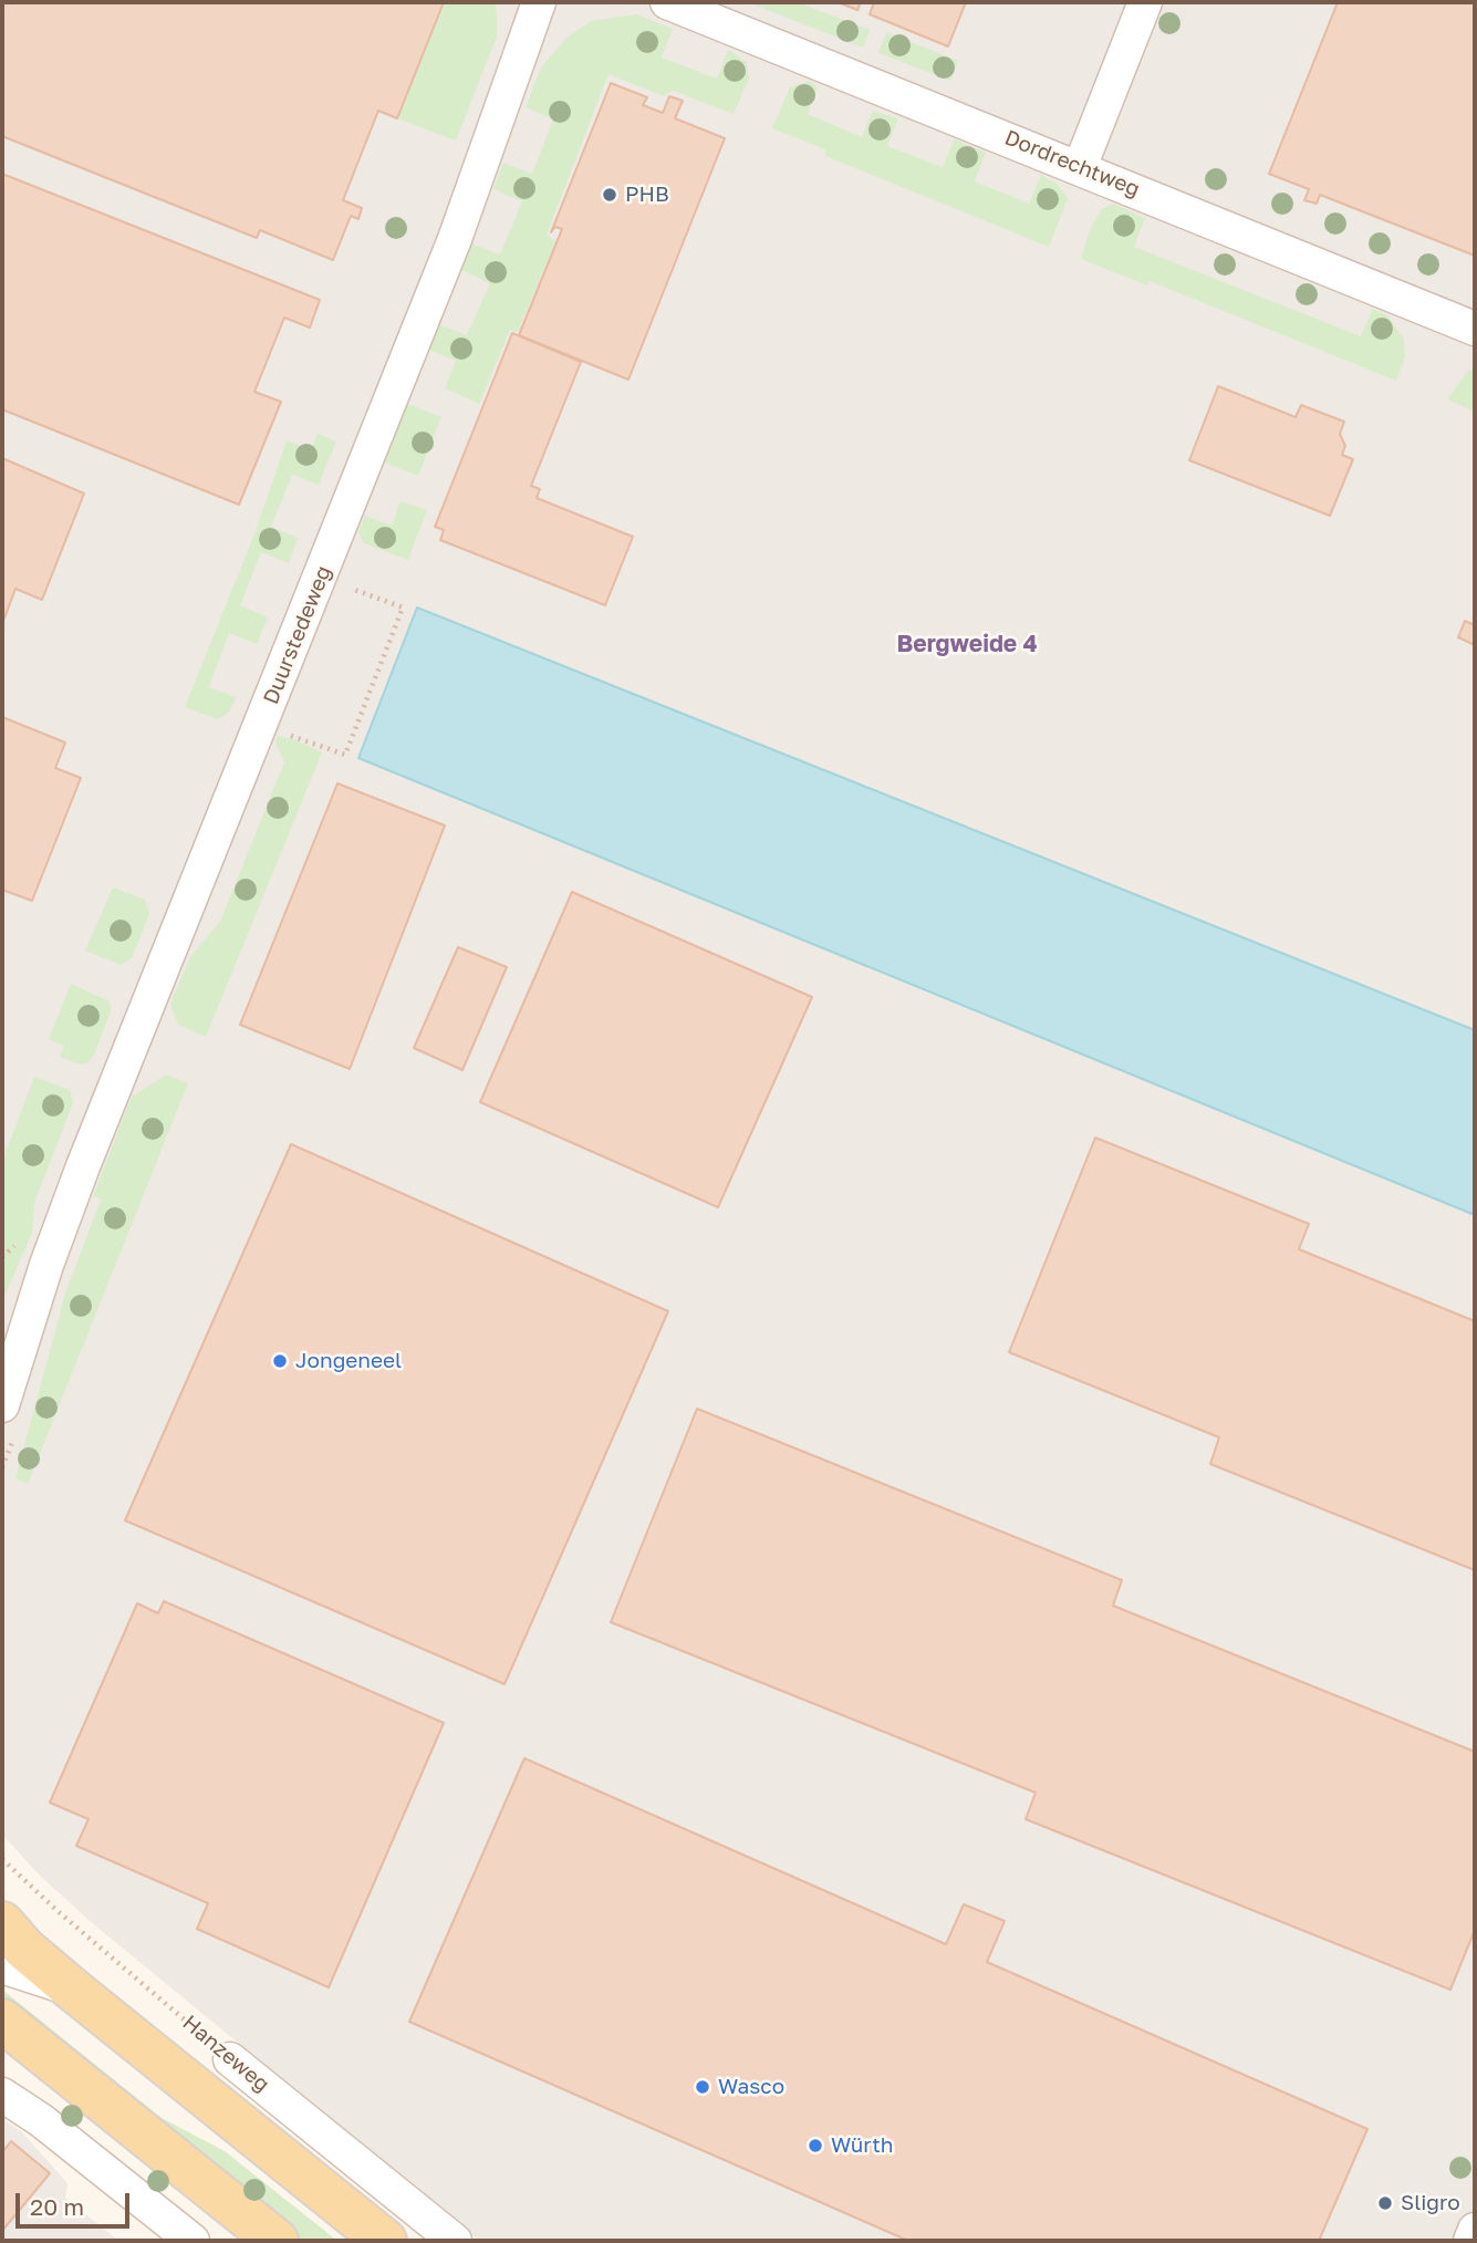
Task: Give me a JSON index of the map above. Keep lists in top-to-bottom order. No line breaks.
{"streets":{"main road":["Hanzeweg"],"street":["Dordrechtweg","Duurstedeweg"]},"districts":["Bergweide 4"],"places":["PHB","Jongeneel","Wasco","Würth","Sligro"],"scale_bar":"20 m"}
